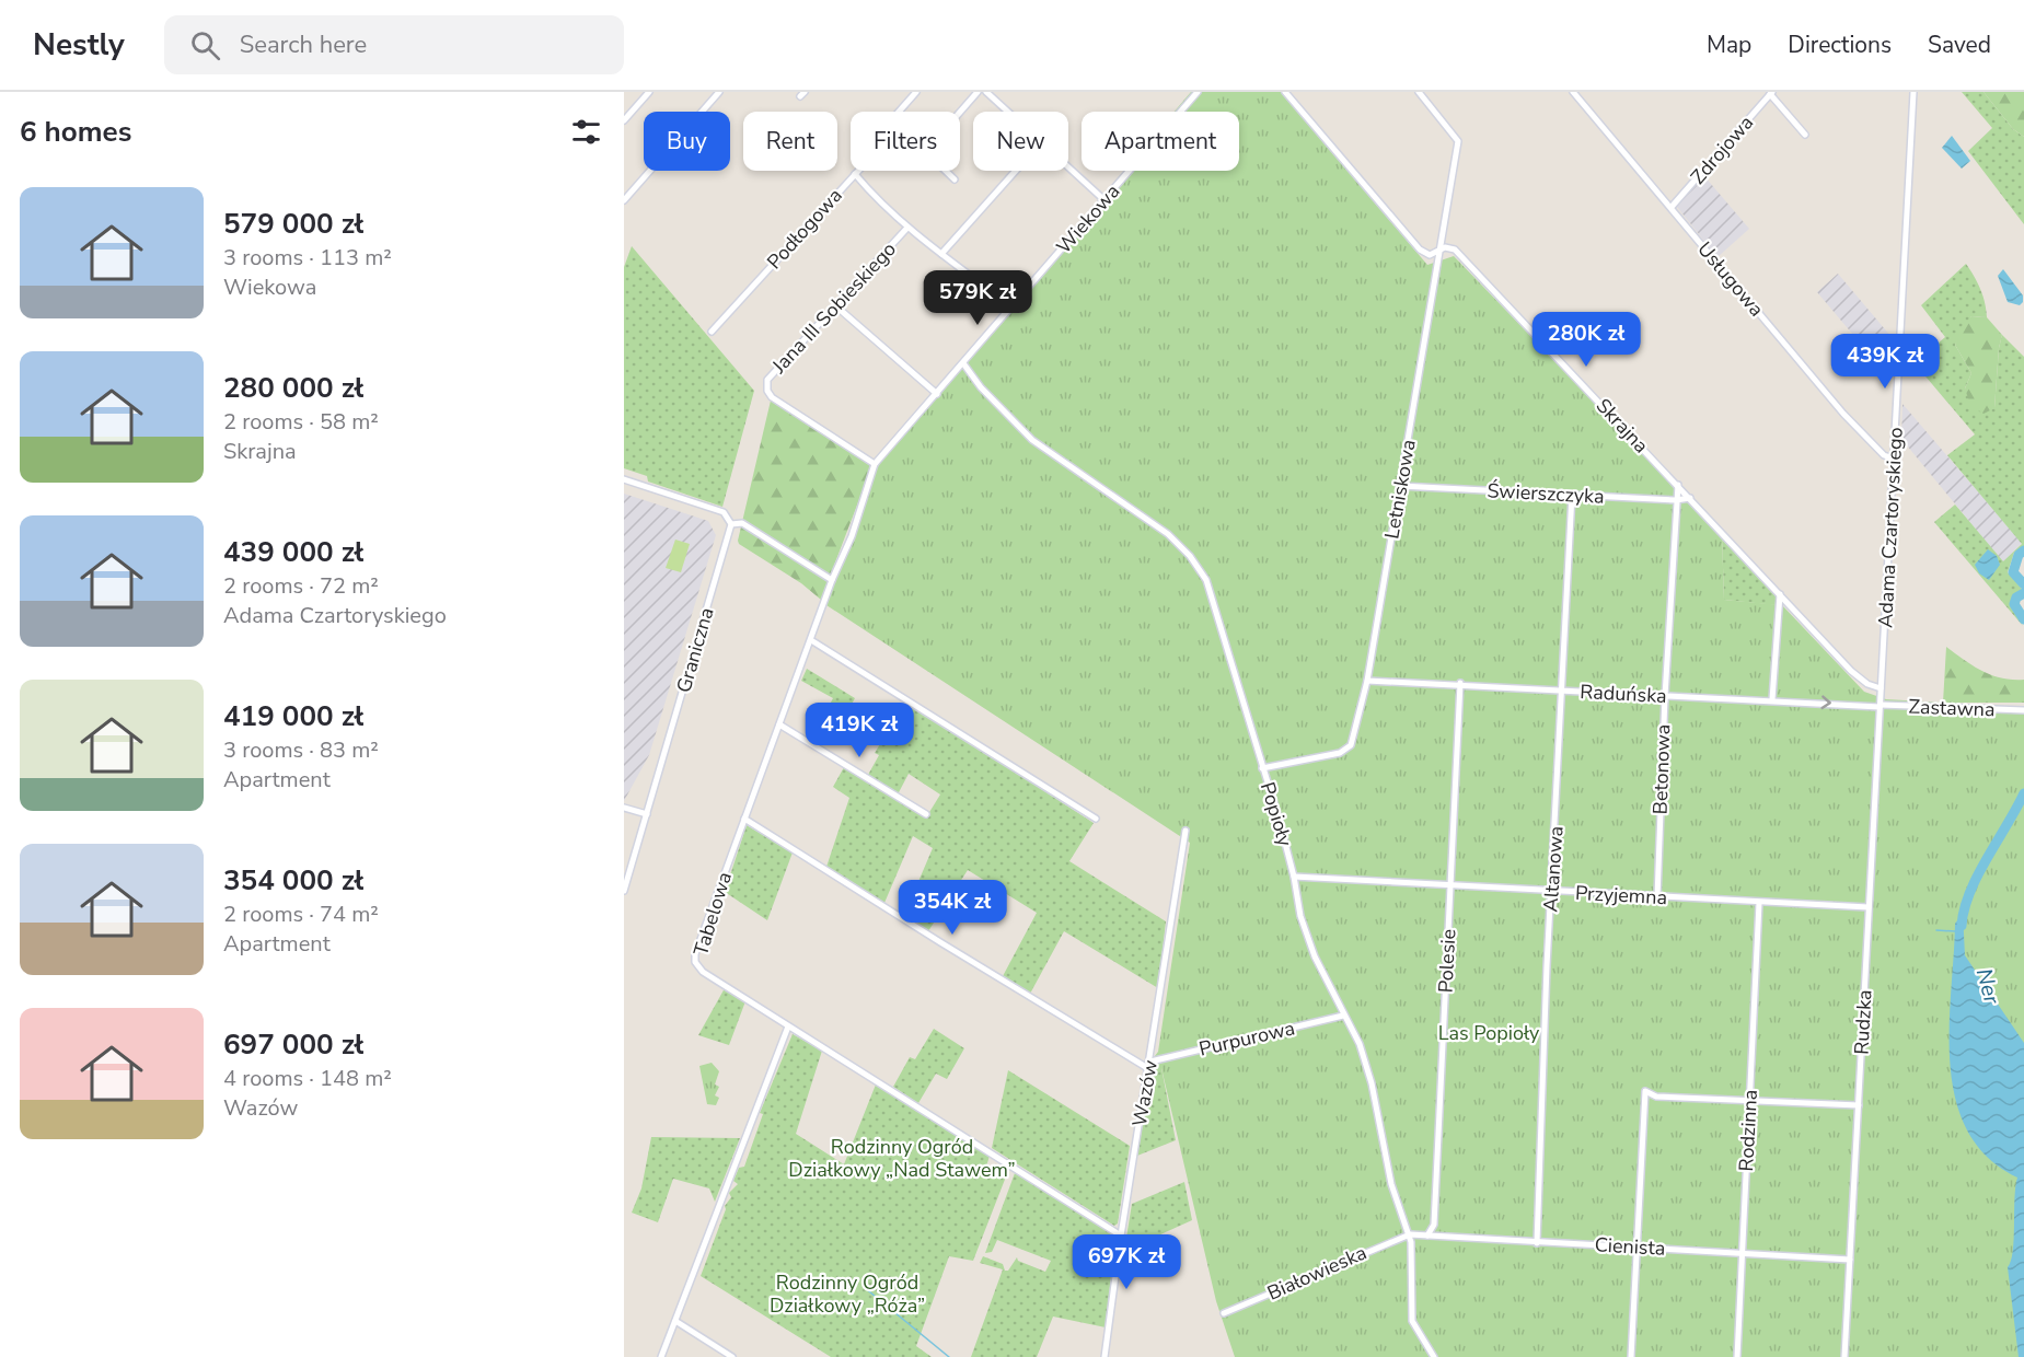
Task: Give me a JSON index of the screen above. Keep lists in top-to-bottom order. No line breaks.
{"streets":{"street":["Zdrojowa","Wiekowa","Podłogowa","Usługowa","Jana III Sobieskiego","Skrajna","Letniskowa","Świerszczyka","Adama Czartoryskiego","Graniczna","Raduńska","Zastawna","Betonowa","Popioły","Altanowa","Przyjemna","Tabelowa","Polesie","Rudzka","Purpurowa","Wazów","Rodzinna","Cienista","Białowieska"]},"crossings":[["Zdrojowa","Usługowa"],["Wiekowa","Jana III Sobieskiego"],["Wiekowa","Popioły"],["Wiekowa","Tabelowa"],["Usługowa","Adama Czartoryskiego"],["Jana III Sobieskiego","Tabelowa"],["Skrajna","Letniskowa"],["Skrajna","Świerszczyka"],["Skrajna","Adama Czartoryskiego"],["Skrajna","Betonowa"],["Skrajna","Rudzka"],["Letniskowa","Świerszczyka"],["Letniskowa","Raduńska"],["Letniskowa","Popioły"],["Świerszczyka","Betonowa"],["Świerszczyka","Altanowa"],["Adama Czartoryskiego","Rudzka"],["Raduńska","Zastawna"],["Raduńska","Betonowa"],["Raduńska","Altanowa"],["Raduńska","Polesie"],["Raduńska","Rudzka"],["Zastawna","Rudzka"],["Betonowa","Przyjemna"],["Popioły","Przyjemna"],["Popioły","Purpurowa"],["Popioły","Cienista"],["Popioły","Białowieska"],["Altanowa","Przyjemna"],["Altanowa","Cienista"],["Przyjemna","Polesie"],["Przyjemna","Rudzka"],["Przyjemna","Rodzinna"],["Polesie","Cienista"],["Rudzka","Cienista"],["Purpurowa","Wazów"],["Rodzinna","Cienista"],["Cienista","Białowieska"]],"water":["Ner"],"parks":["Las Popioły","Rodzinny Ogród Działkowy „Nad Stawem”","Rodzinny Ogród Działkowy „Róża”"],"page":{"header":"Nestly","search":"Search here","nav":["Map","Directions","Saved"],"heading":"6 homes","chip":["Buy","Rent","Filters","New","Apartment"],"list":[{"name":"579 000 zł","note":"3 rooms · 113 m² · Wiekowa"},{"name":"280 000 zł","note":"2 rooms · 58 m² · Skrajna"},{"name":"439 000 zł","note":"2 rooms · 72 m² · Adama Czartoryskiego"},{"name":"419 000 zł","note":"3 rooms · 83 m² · Apartment"},{"name":"354 000 zł","note":"2 rooms · 74 m² · Apartment"},{"name":"697 000 zł","note":"4 rooms · 148 m² · Wazów"}],"price":["579K zł","280K zł","439K zł","419K zł","354K zł","697K zł"]}}
